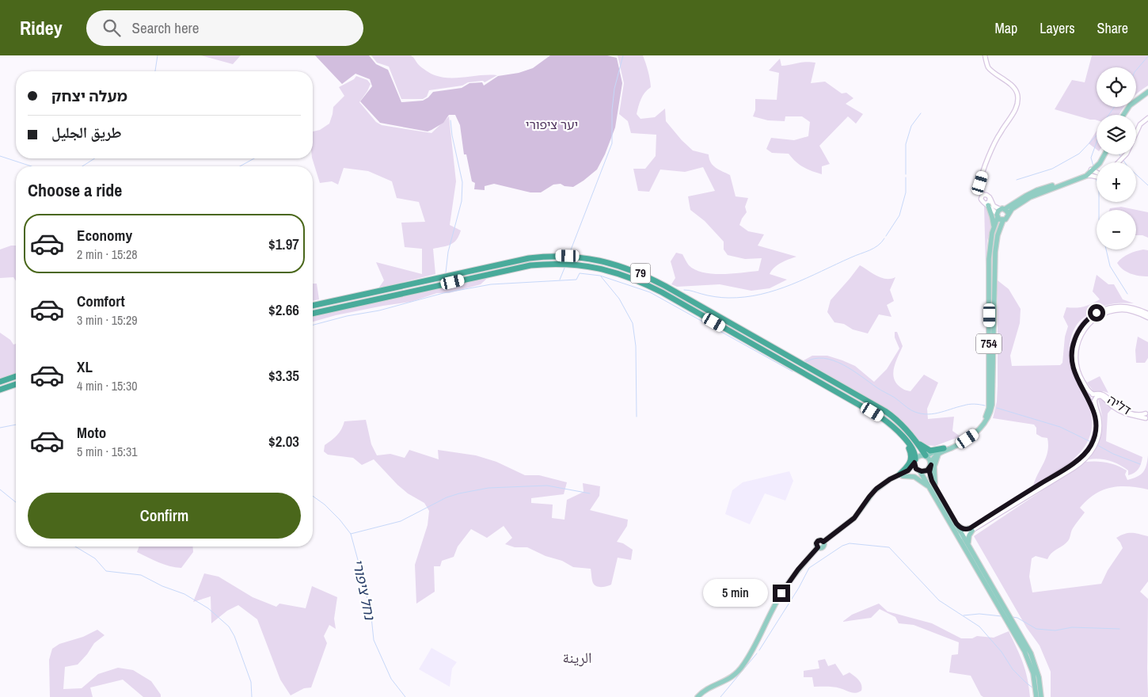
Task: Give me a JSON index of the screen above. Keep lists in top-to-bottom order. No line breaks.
{"streets":{"highway":["79"],"main road":["754"],"street":["דליה"]},"crossings":[["79","754"]],"districts":["الرينة"],"water":["נחל ציפורי"],"parks":["יער ציפורי"],"page":{"header":"Ridey","search":"Search here","nav":["Map","Layers","Share"],"map_buttons":["+","−"],"banner":["מעלה יצחק","طريق الجليل"],"heading":"Choose a ride","list":[{"name":"Economy","note":"2 min · 15:28","value":"$1.97"},{"name":"Comfort","note":"3 min · 15:29","value":"$2.66"},{"name":"XL","note":"4 min · 15:30","value":"$3.35"},{"name":"Moto","note":"5 min · 15:31","value":"$2.03"}],"buttons":"Confirm","bubble":"5 min"}}
